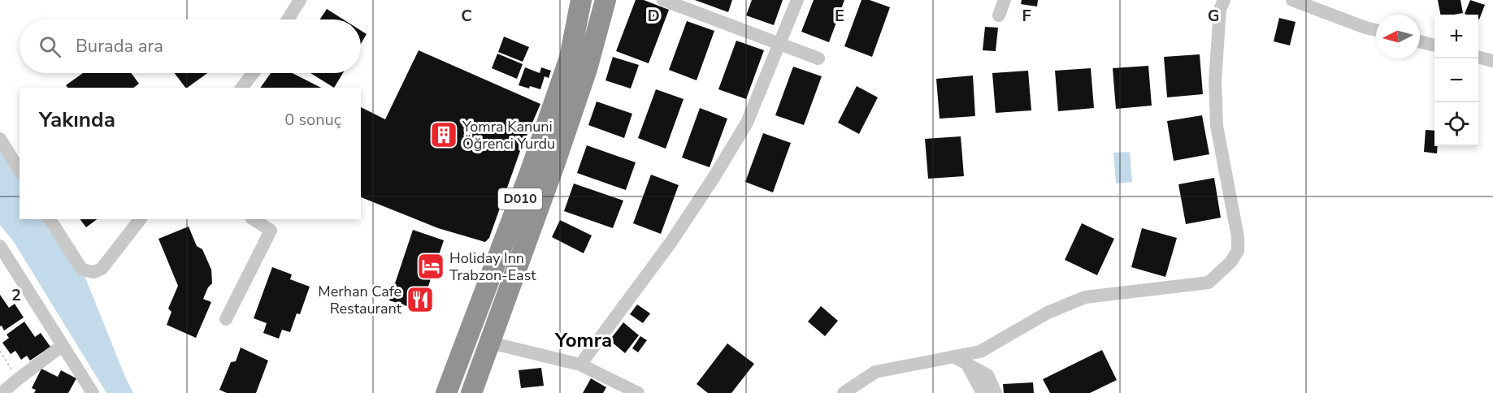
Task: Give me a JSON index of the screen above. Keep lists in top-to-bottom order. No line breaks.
{"streets":{"highway":["D010"]},"districts":["Yomra"],"places":{"building":["Yomra Kanuni Öğrenci Yurdu"],"hotel":["Holiday Inn Trabzon-East"],"restaurant":["Merhan Cafe Restaurant"]},"north":"left","page":{"map_buttons":["+","−"],"search":"Burada ara","heading":["Yakında","0 sonuç"]},"grid":{"columns":["C","D","E","F","G"],"rows":["2"]}}
